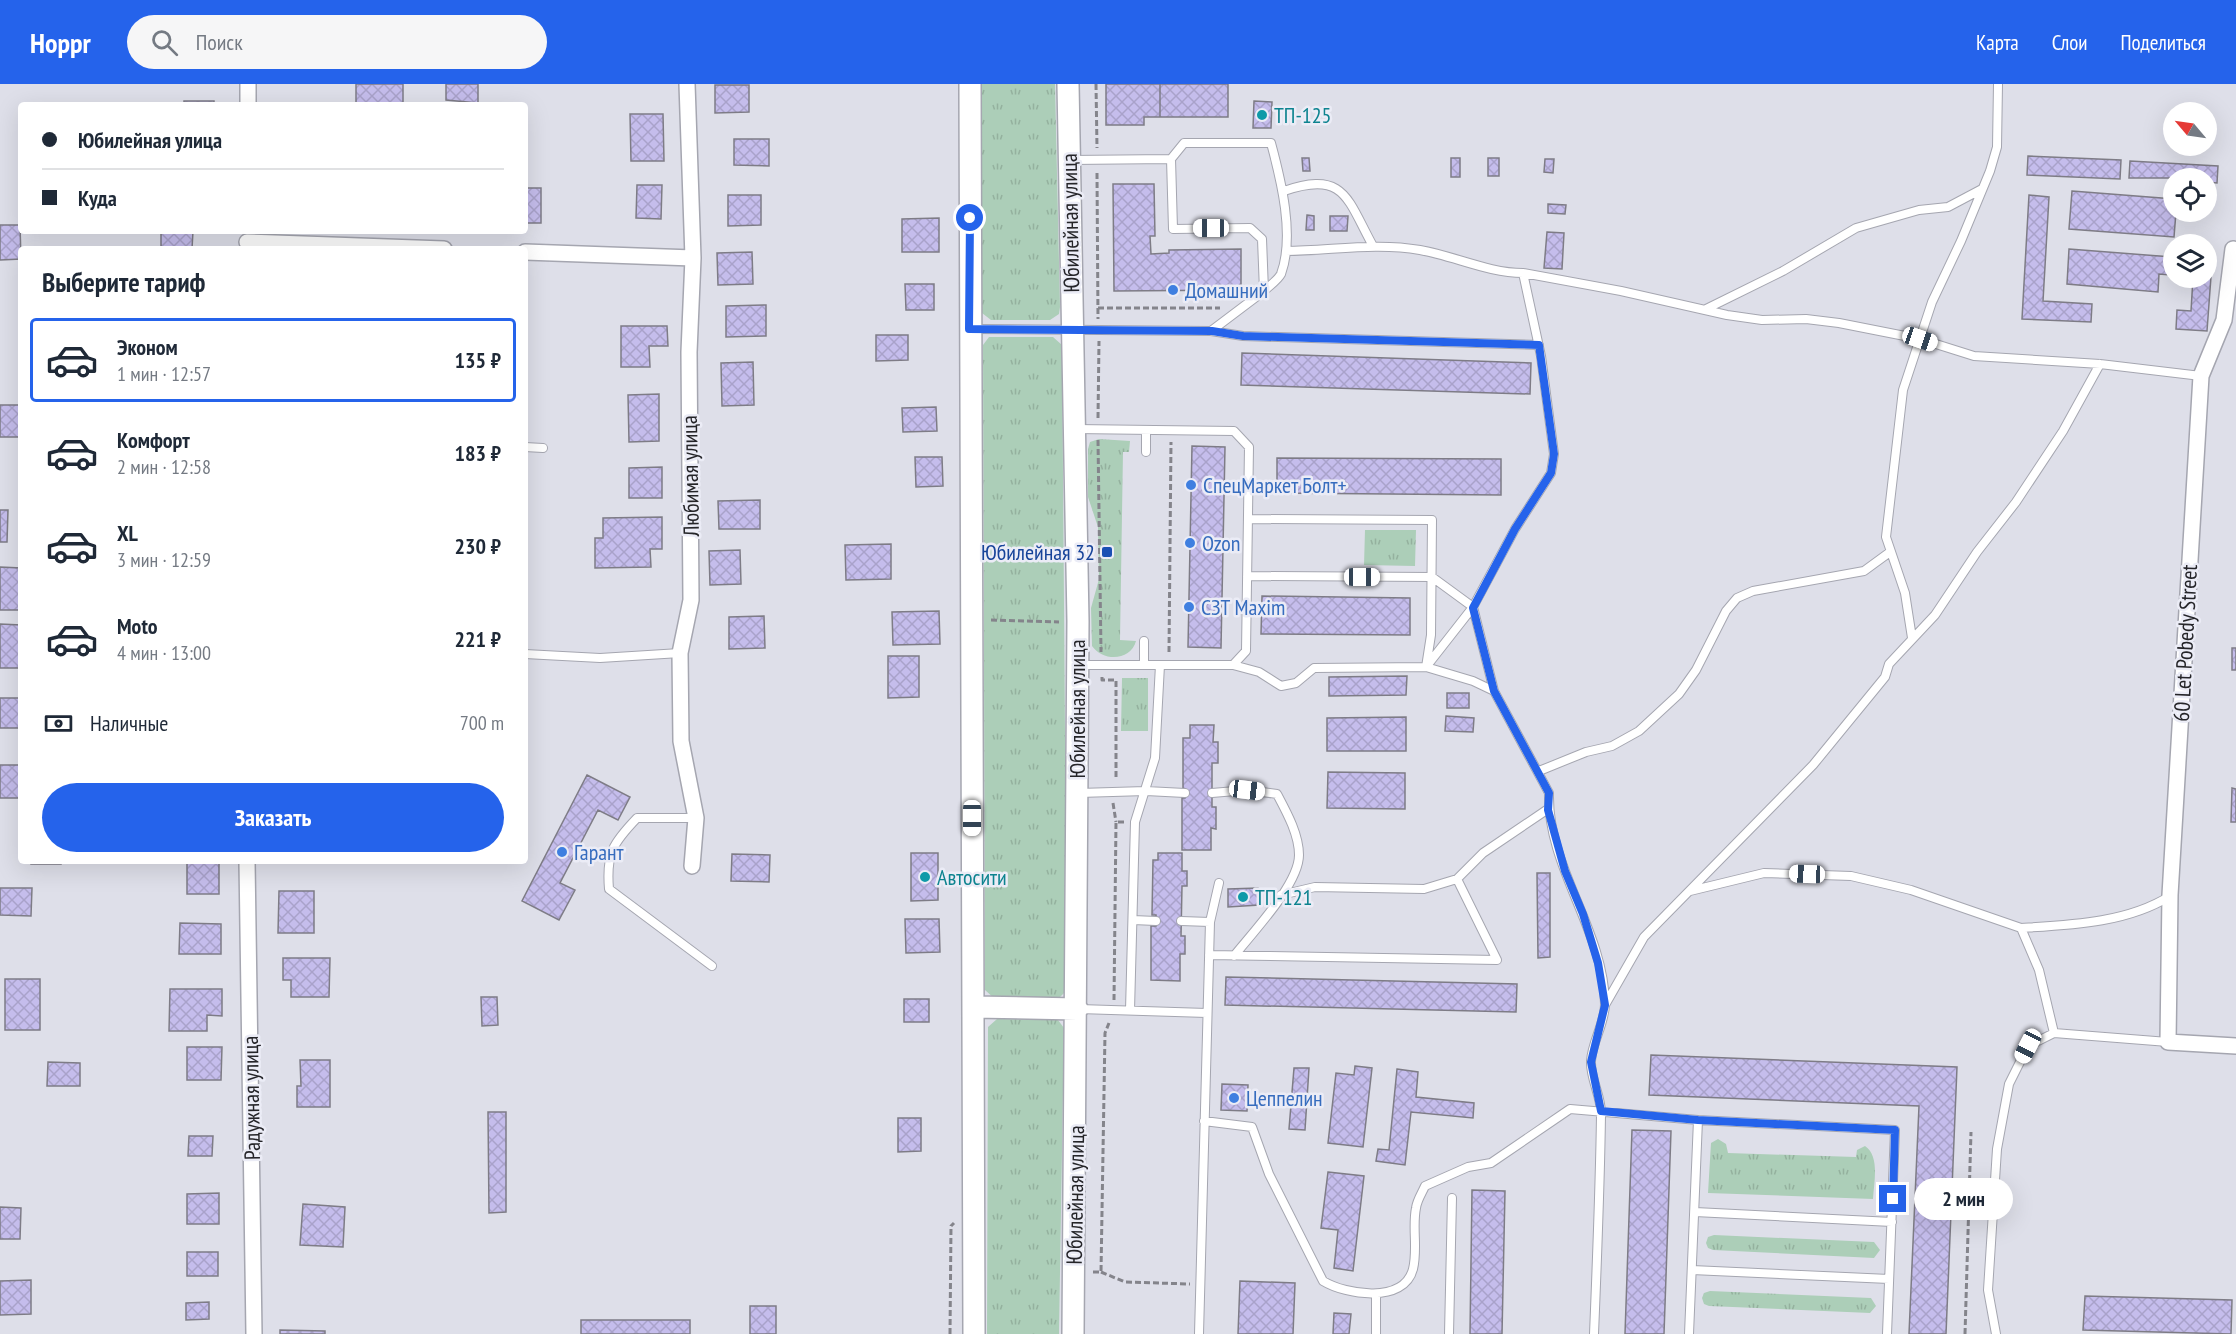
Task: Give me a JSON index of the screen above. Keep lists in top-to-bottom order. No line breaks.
{"streets":{"main road":["Юбилейная улица"],"street":["Любимая улица","60 Let Pobedy Street","Радужная улица"]},"places":{"other":["ТП-125","Домашний","СпецМаркет Болт+","Ozon","СЗТ Maxim","Гарант","Автосити","ТП-121","Цеппелин"],"transit":["Юбилейная 32"]},"north":"top left","page":{"header":"Hoppr","search":"Поиск","nav":["Карта","Слои","Поделиться"],"banner":["Юбилейная улица","Куда"],"heading":"Выберите тариф","list":[{"name":"Эконом","note":"1 мин · 12:57","value":"135 ₽"},{"name":"Комфорт","note":"2 мин · 12:58","value":"183 ₽"},{"name":"XL","note":"3 мин · 12:59","value":"230 ₽"},{"name":"Moto","note":"4 мин · 13:00","value":"221 ₽"}],"pay":["Наличные","700 m"],"buttons":"Заказать","bubble":"2 мин"}}
